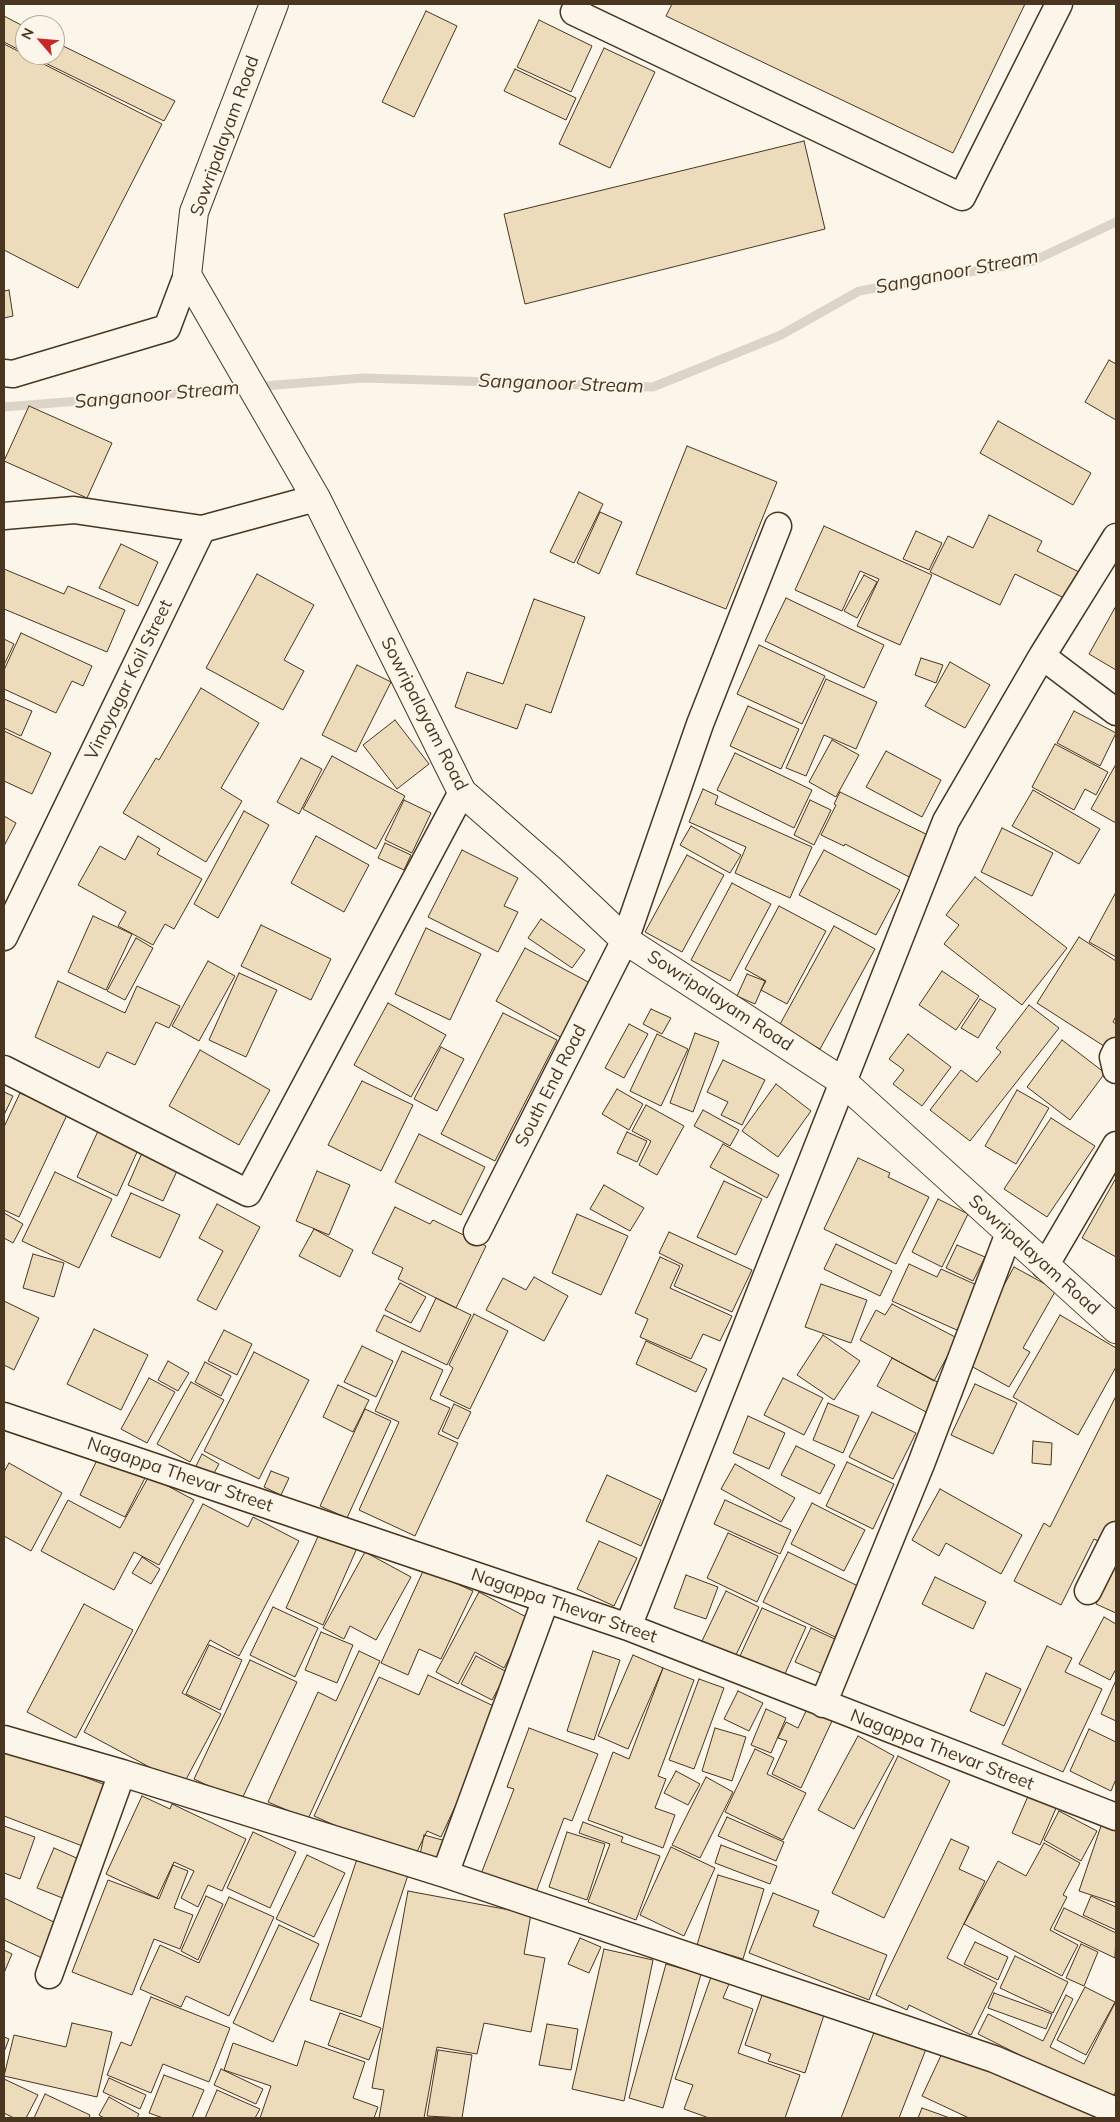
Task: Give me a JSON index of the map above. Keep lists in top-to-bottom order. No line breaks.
{"streets":{"street":["Sowripalayam Road","Vinayagar Koil Street","South End Road","Nagappa Thevar Street"]},"crossings":[["Sowripalayam Road","South End Road"]],"water":["Sanganoor Stream"],"north":"top left"}
